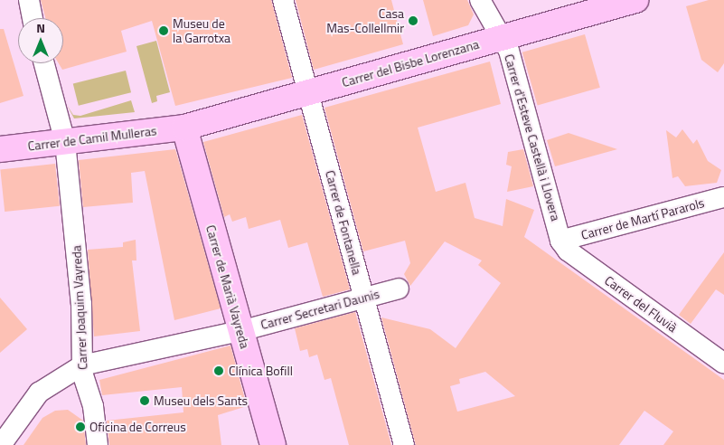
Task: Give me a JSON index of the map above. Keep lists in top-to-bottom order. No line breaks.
{"streets":{"main road":["Carrer del Bisbe Lorenzana","Carrer de Camil Mulleras","Carrer de Marià Vayreda"],"street":["Carrer d'Esteve Castellà i Llovera","Carrer de Martí Pararols","Carrer de Fontanella","Carrer del Fluvià","Carrer Joaquim Vayreda","Carrer Secretari Daunis"]},"crossings":[["Carrer del Bisbe Lorenzana","Carrer d'Esteve Castellà i Llovera"],["Carrer del Bisbe Lorenzana","Carrer de Camil Mulleras"],["Carrer del Bisbe Lorenzana","Carrer de Fontanella"],["Carrer del Bisbe Lorenzana","Carrer de Marià Vayreda"],["Carrer d'Esteve Castellà i Llovera","Carrer de Martí Pararols"],["Carrer d'Esteve Castellà i Llovera","Carrer del Fluvià"],["Carrer de Camil Mulleras","Carrer de Marià Vayreda"],["Carrer de Camil Mulleras","Carrer Joaquim Vayreda"],["Carrer de Martí Pararols","Carrer del Fluvià"],["Carrer de Fontanella","Carrer Secretari Daunis"],["Carrer de Marià Vayreda","Carrer Secretari Daunis"],["Carrer Joaquim Vayreda","Carrer Secretari Daunis"]],"places":["Casa Mas-Collellmir","Museu de la Garrotxa","Clínica Bofill","Museu dels Sants","Oficina de Correus"],"north":"top"}
